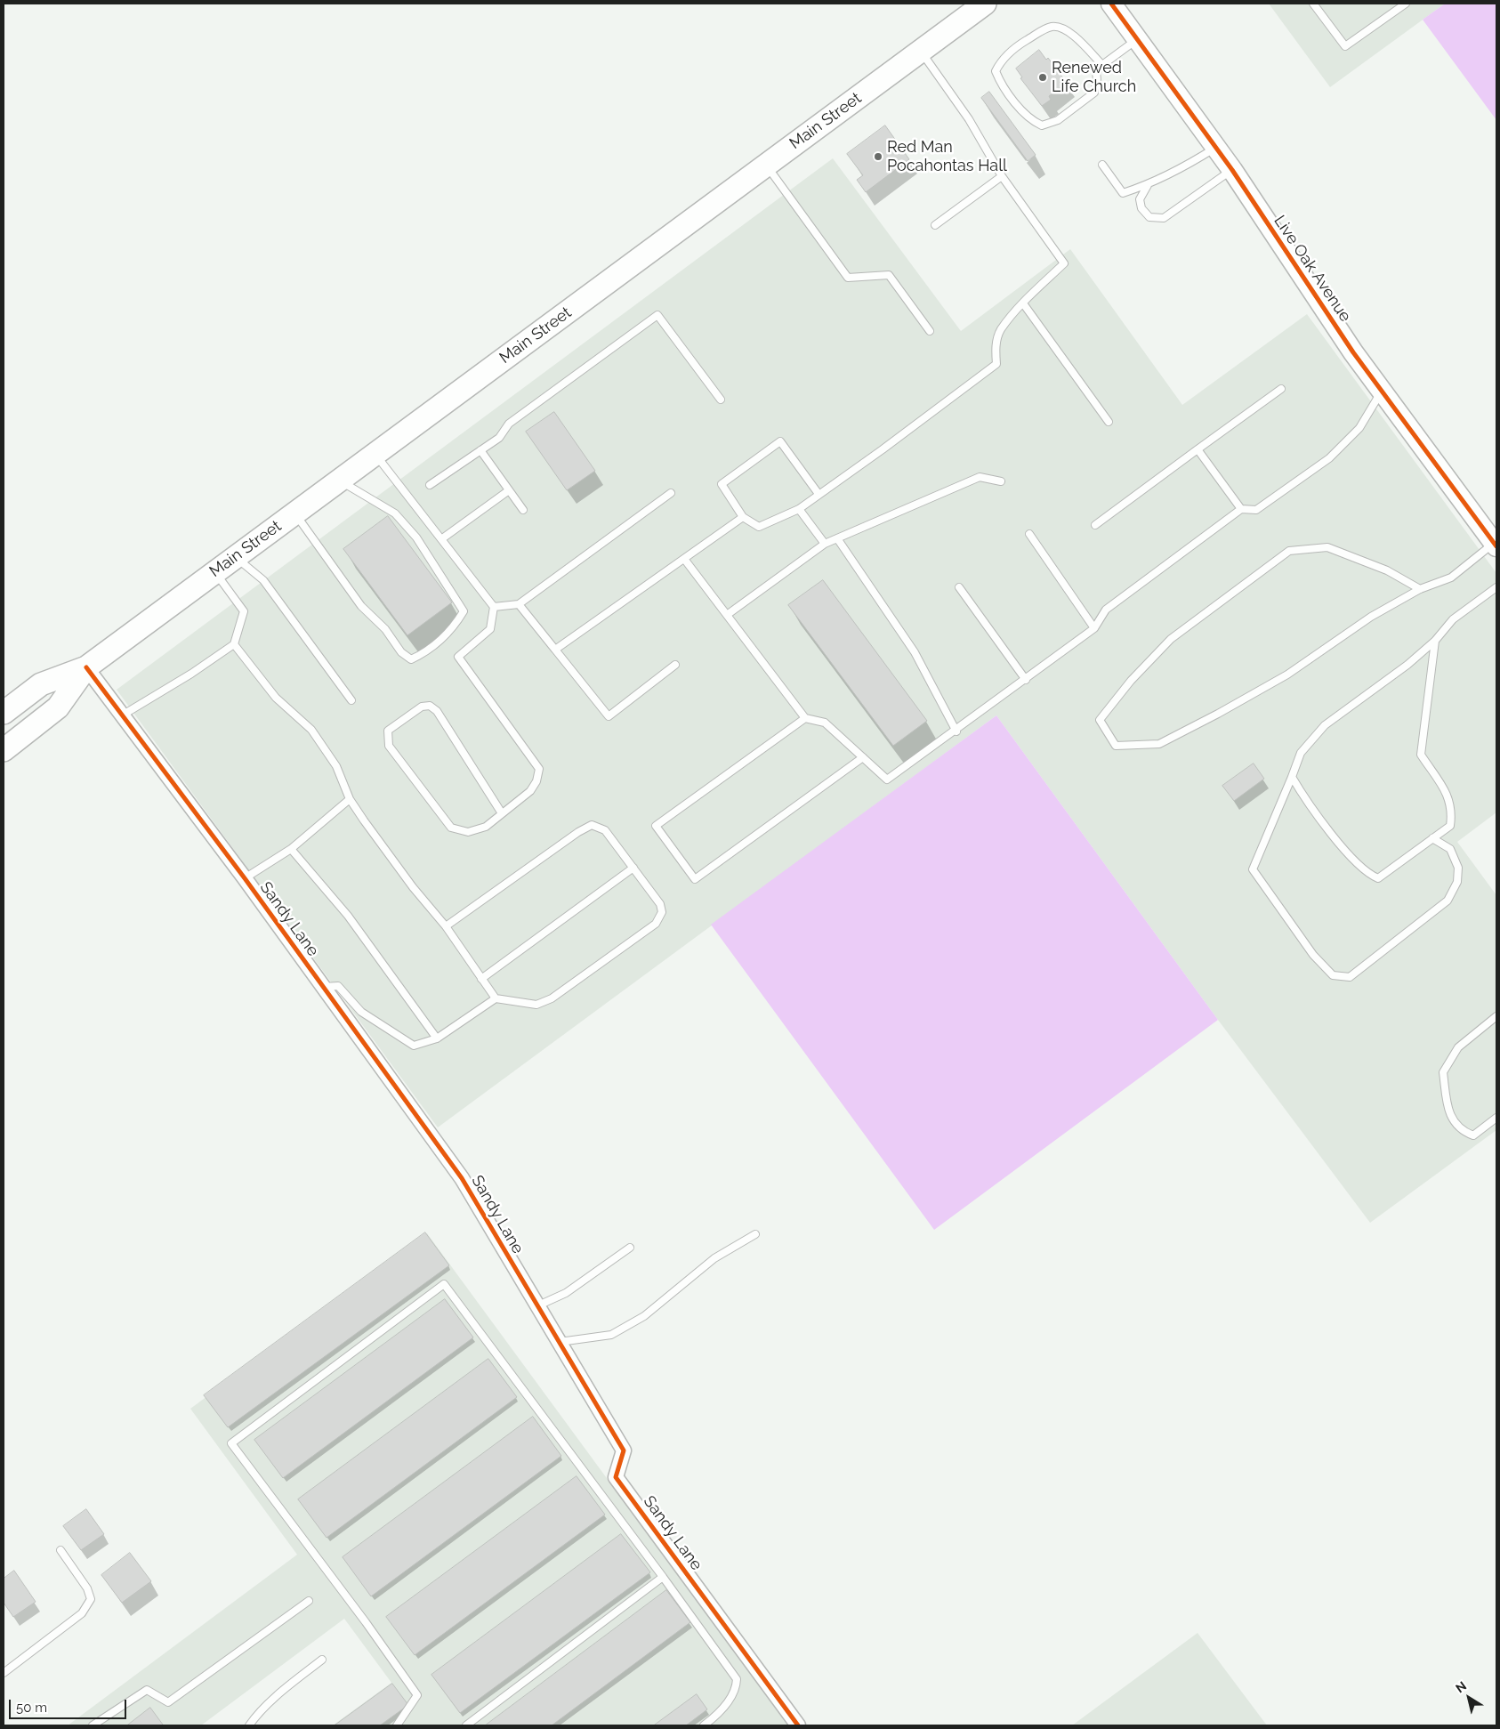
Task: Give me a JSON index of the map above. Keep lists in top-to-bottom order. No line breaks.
{"streets":{"main road":["Main Street"],"street":["Live Oak Avenue","Sandy Lane"]},"crossings":[["Main Street","Sandy Lane"]],"places":["Renewed Life Church","Red Man Pocahontas Hall"],"scale_bar":"50 m","north":"top left"}
